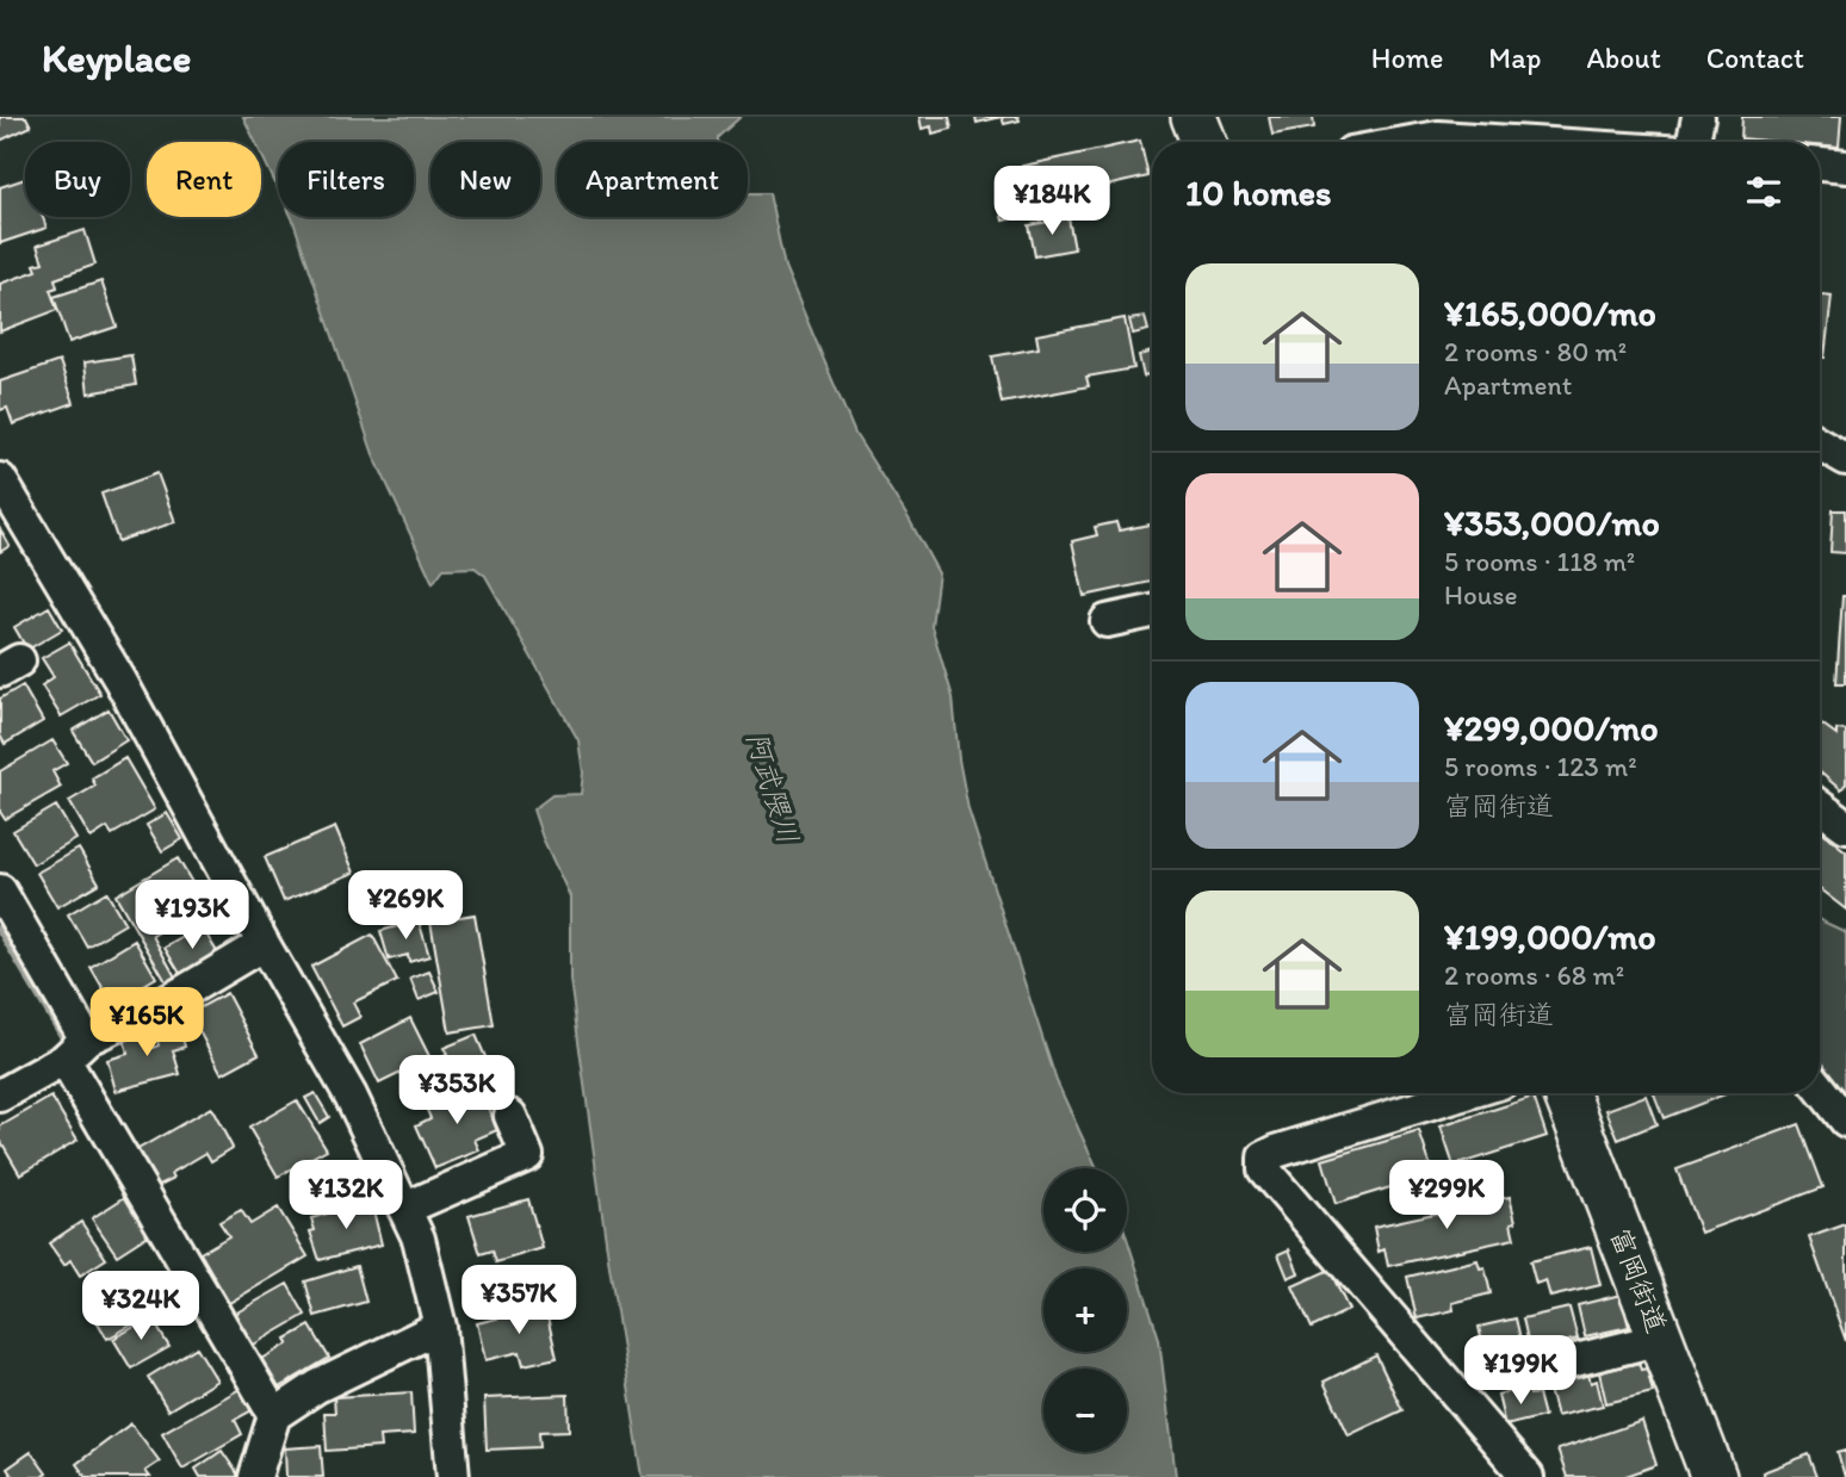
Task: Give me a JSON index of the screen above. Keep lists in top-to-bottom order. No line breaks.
{"streets":{"street":["富岡街道"]},"water":["阿武隈川"],"page":{"header":"Keyplace","nav":["Home","Map","About","Contact"],"chip":["Buy","Rent","Filters","New","Apartment"],"heading":"10 homes","price":["¥184K","¥269K","¥193K","¥165K","¥353K","¥132K","¥299K","¥357K","¥324K","¥199K"],"list":[{"name":"¥165,000/mo","note":"2 rooms · 80 m² · Apartment"},{"name":"¥353,000/mo","note":"5 rooms · 118 m² · House"},{"name":"¥299,000/mo","note":"5 rooms · 123 m² · 富岡街道"},{"name":"¥199,000/mo","note":"2 rooms · 68 m² · 富岡街道"}],"map_buttons":["+","−"]}}
